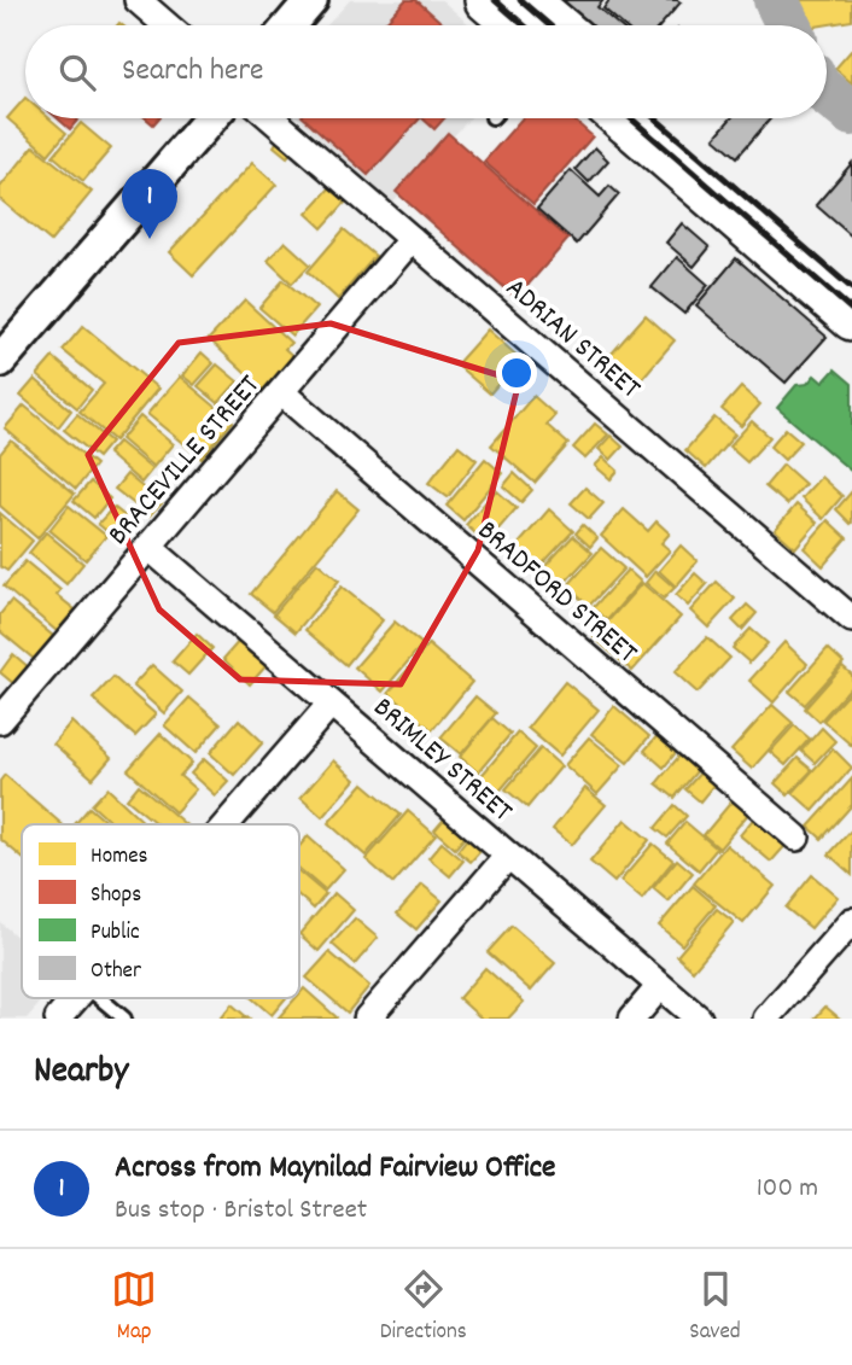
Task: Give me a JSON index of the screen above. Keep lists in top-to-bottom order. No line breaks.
{"streets":{"street":["ADRIAN STREET","BRACEVILLE STREET","BRADFORD STREET","BRIMLEY STREET"]},"crossings":[["ADRIAN STREET","BRACEVILLE STREET"],["BRACEVILLE STREET","BRADFORD STREET"],["BRACEVILLE STREET","BRIMLEY STREET"]],"legend":["Homes","Shops","Public","Other"],"page":{"search":"Search here","pins":"1","heading":"Nearby","list":[{"mark":"1","name":"Across from Maynilad Fairview Office","note":"Bus stop · Bristol Street","value":"100 m"}],"nav":["Map","Directions","Saved"]}}
